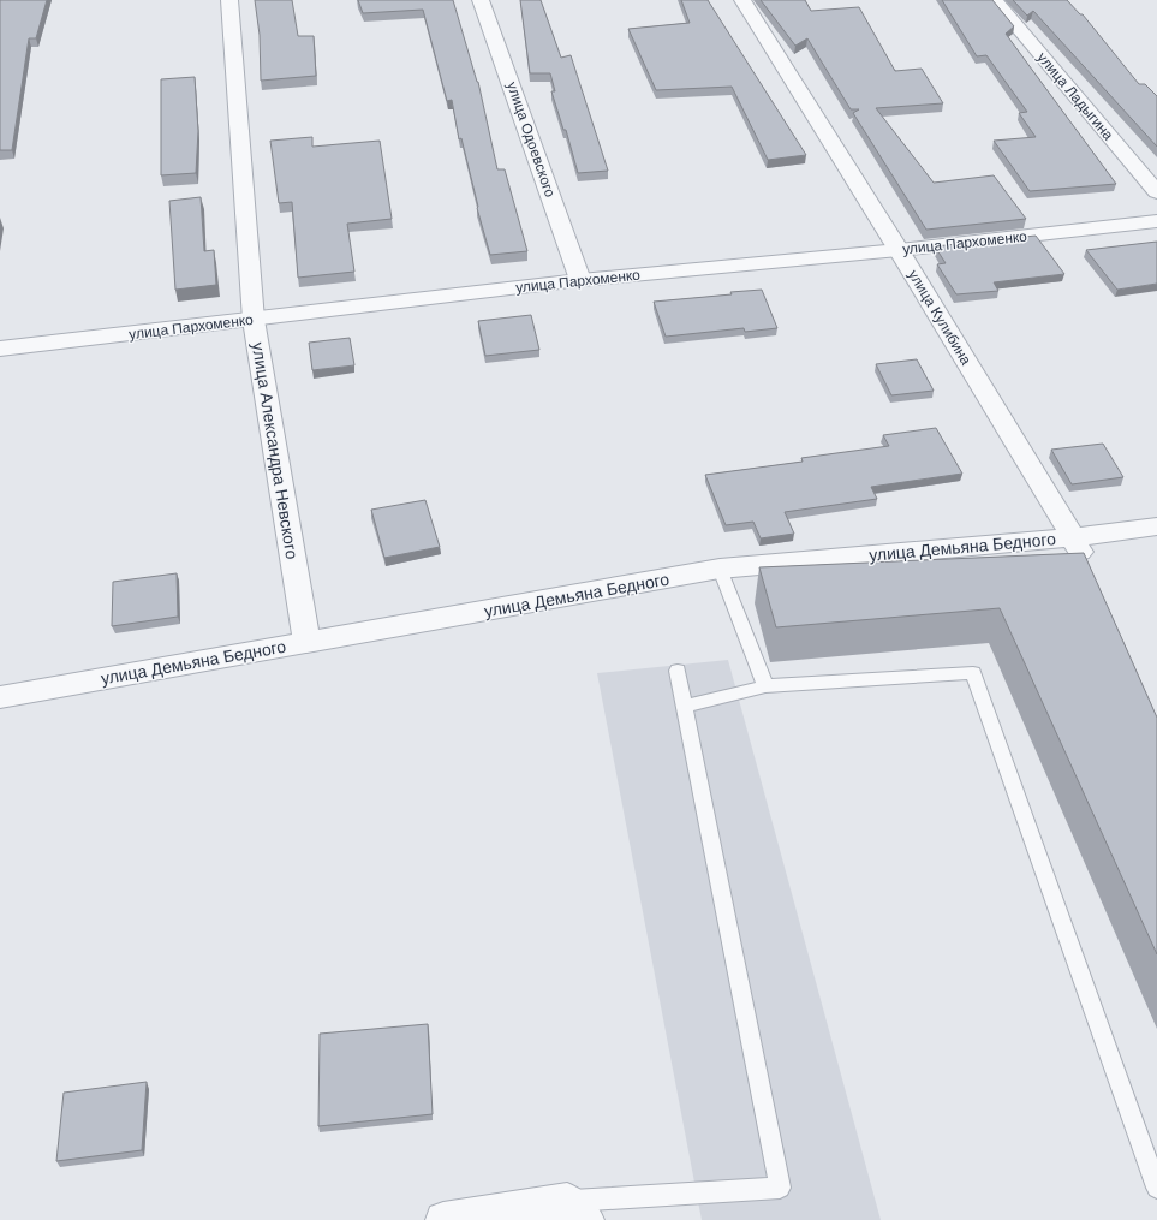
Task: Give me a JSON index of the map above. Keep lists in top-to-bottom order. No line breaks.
{"streets":{"street":["улица Ладыгина","улица Одоевского","улица Пархоменко","улица Кулибина","улица Александра Невского","улица Демьяна Бедного"]},"crossings":[["улица Одоевского","улица Пархоменко"],["улица Пархоменко","улица Кулибина"],["улица Пархоменко","улица Александра Невского"],["улица Кулибина","улица Демьяна Бедного"],["улица Александра Невского","улица Демьяна Бедного"]]}
